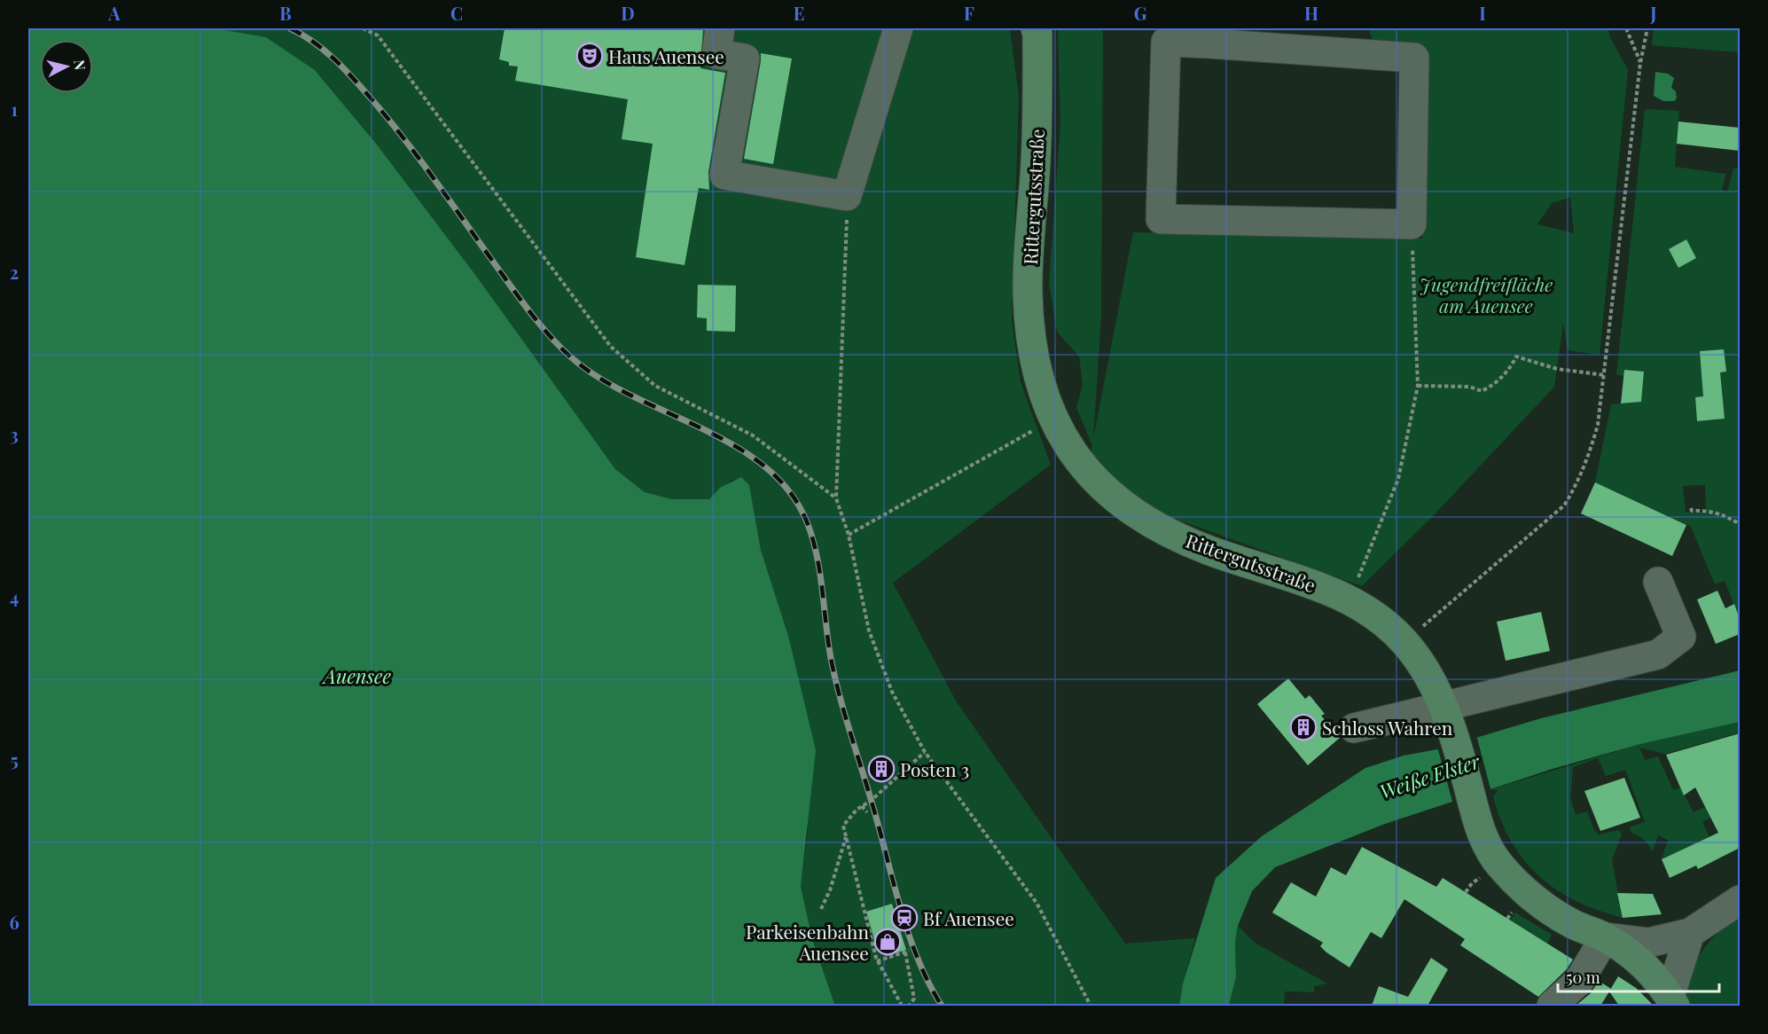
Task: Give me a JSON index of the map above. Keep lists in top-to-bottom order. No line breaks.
{"streets":{"main road":["Rittergutsstraße"]},"water":["Auensee","Weiße Elster"],"parks":["Jugendfreifläche am Auensee"],"places":{"theatre":["Haus Auensee"],"building":["Schloss Wahren","Posten 3"],"station":["Bf Auensee"],"shop":["Parkeisenbahn Auensee"]},"scale_bar":"50 m","north":"right","grid":{"columns":["A","B","C","D","E","F","G","H","I","J"],"rows":["1","2","3","4","5","6"]}}
